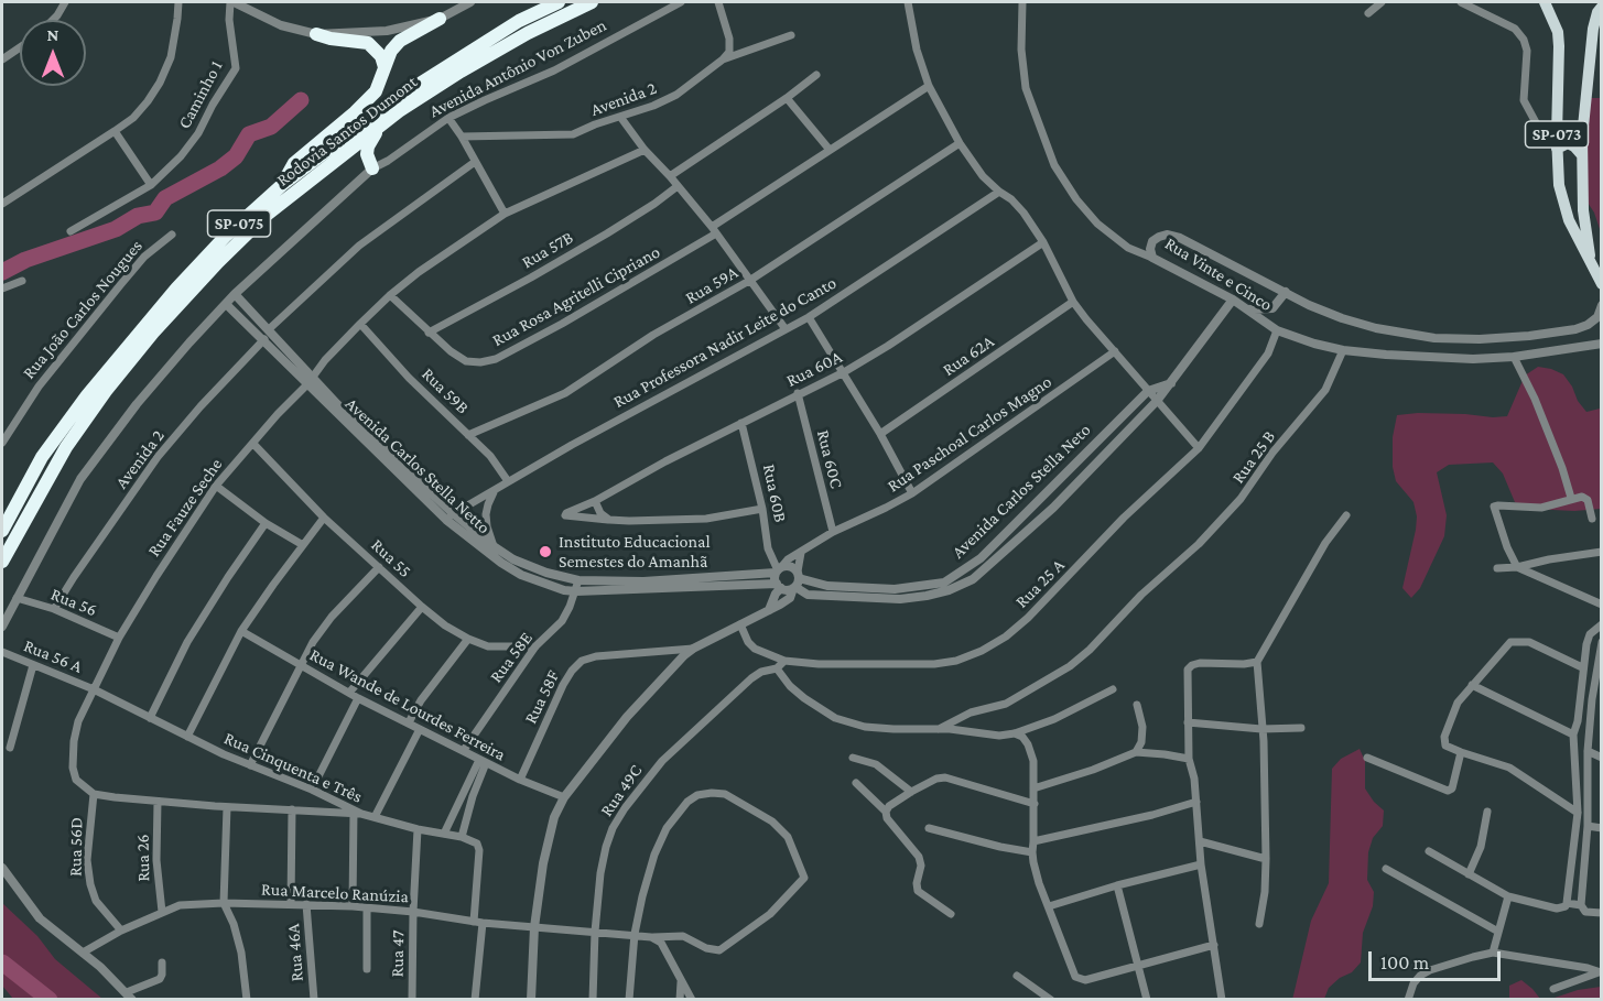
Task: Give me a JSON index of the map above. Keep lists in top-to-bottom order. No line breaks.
{"streets":{"highway":["Rodovia Santos Dumont","SP-075"],"main road":["SP-073"],"street":["Avenida Antônio Von Zuben","Caminho 1","Avenida 2","Rua 57B","Rua Vinte e Cinco","Rua 59A","Rua Rosa Agritelli Cipriano","Rua João Carlos Nougues","Rua Professora Nadir Leite do Canto","Rua 62A","Rua 60A","Rua 59B","Rua Paschoal Carlos Magno","Rua 25 B","Rua 60C","Avenida Carlos Stella Netto","Avenida Carlos Stella Neto","Rua 60B","Rua Fauze Seche","Rua 55","Rua 25 A","Rua 56","Rua 56 A","Rua 58E","Rua 58F","Rua Wande de Lourdes Ferreira","Rua Cinquenta e Três","Rua 49C","Rua 56D","Rua 26","Rua Marcelo Ranúzia","Rua 46A","Rua 47"]},"crossings":[["Avenida Antônio Von Zuben","Rua 56"],["Avenida 2","Rua 56"],["Rua 57B","Rua Rosa Agritelli Cipriano"],["Rua Vinte e Cinco","Rua 25 B"],["Rua Vinte e Cinco","Rua 25 A"],["Rua 59A","Rua 59B"],["Rua Rosa Agritelli Cipriano","Rua Fauze Seche"],["Rua Professora Nadir Leite do Canto","Rua 59B"],["Rua Professora Nadir Leite do Canto","Avenida Carlos Stella Netto"],["Rua 60A","Rua 60C"],["Rua 60A","Rua 60B"],["Rua 59B","Rua Fauze Seche"],["Rua Paschoal Carlos Magno","Rua 60C"],["Rua Paschoal Carlos Magno","Rua 60B"],["Avenida Carlos Stella Netto","Avenida Carlos Stella Neto"],["Avenida Carlos Stella Netto","Rua 58E"],["Rua Fauze Seche","Rua 55"],["Rua Fauze Seche","Rua 56"],["Rua Fauze Seche","Rua 56 A"],["Rua Fauze Seche","Rua Cinquenta e Três"],["Rua Fauze Seche","Rua 56D"],["Rua 55","Rua 58E"],["Rua 25 A","Rua 49C"],["Rua 56 A","Rua Cinquenta e Três"],["Rua 58E","Rua Wande de Lourdes Ferreira"],["Rua 58F","Rua Wande de Lourdes Ferreira"],["Rua Cinquenta e Três","Rua 47"],["Rua 49C","Rua Marcelo Ranúzia"],["Rua 56D","Rua Marcelo Ranúzia"],["Rua 26","Rua Marcelo Ranúzia"],["Rua Marcelo Ranúzia","Rua 46A"],["Rua Marcelo Ranúzia","Rua 47"]],"places":["Instituto Educacional Semestes do Amanhã"],"scale_bar":"100 m","north":"top"}
